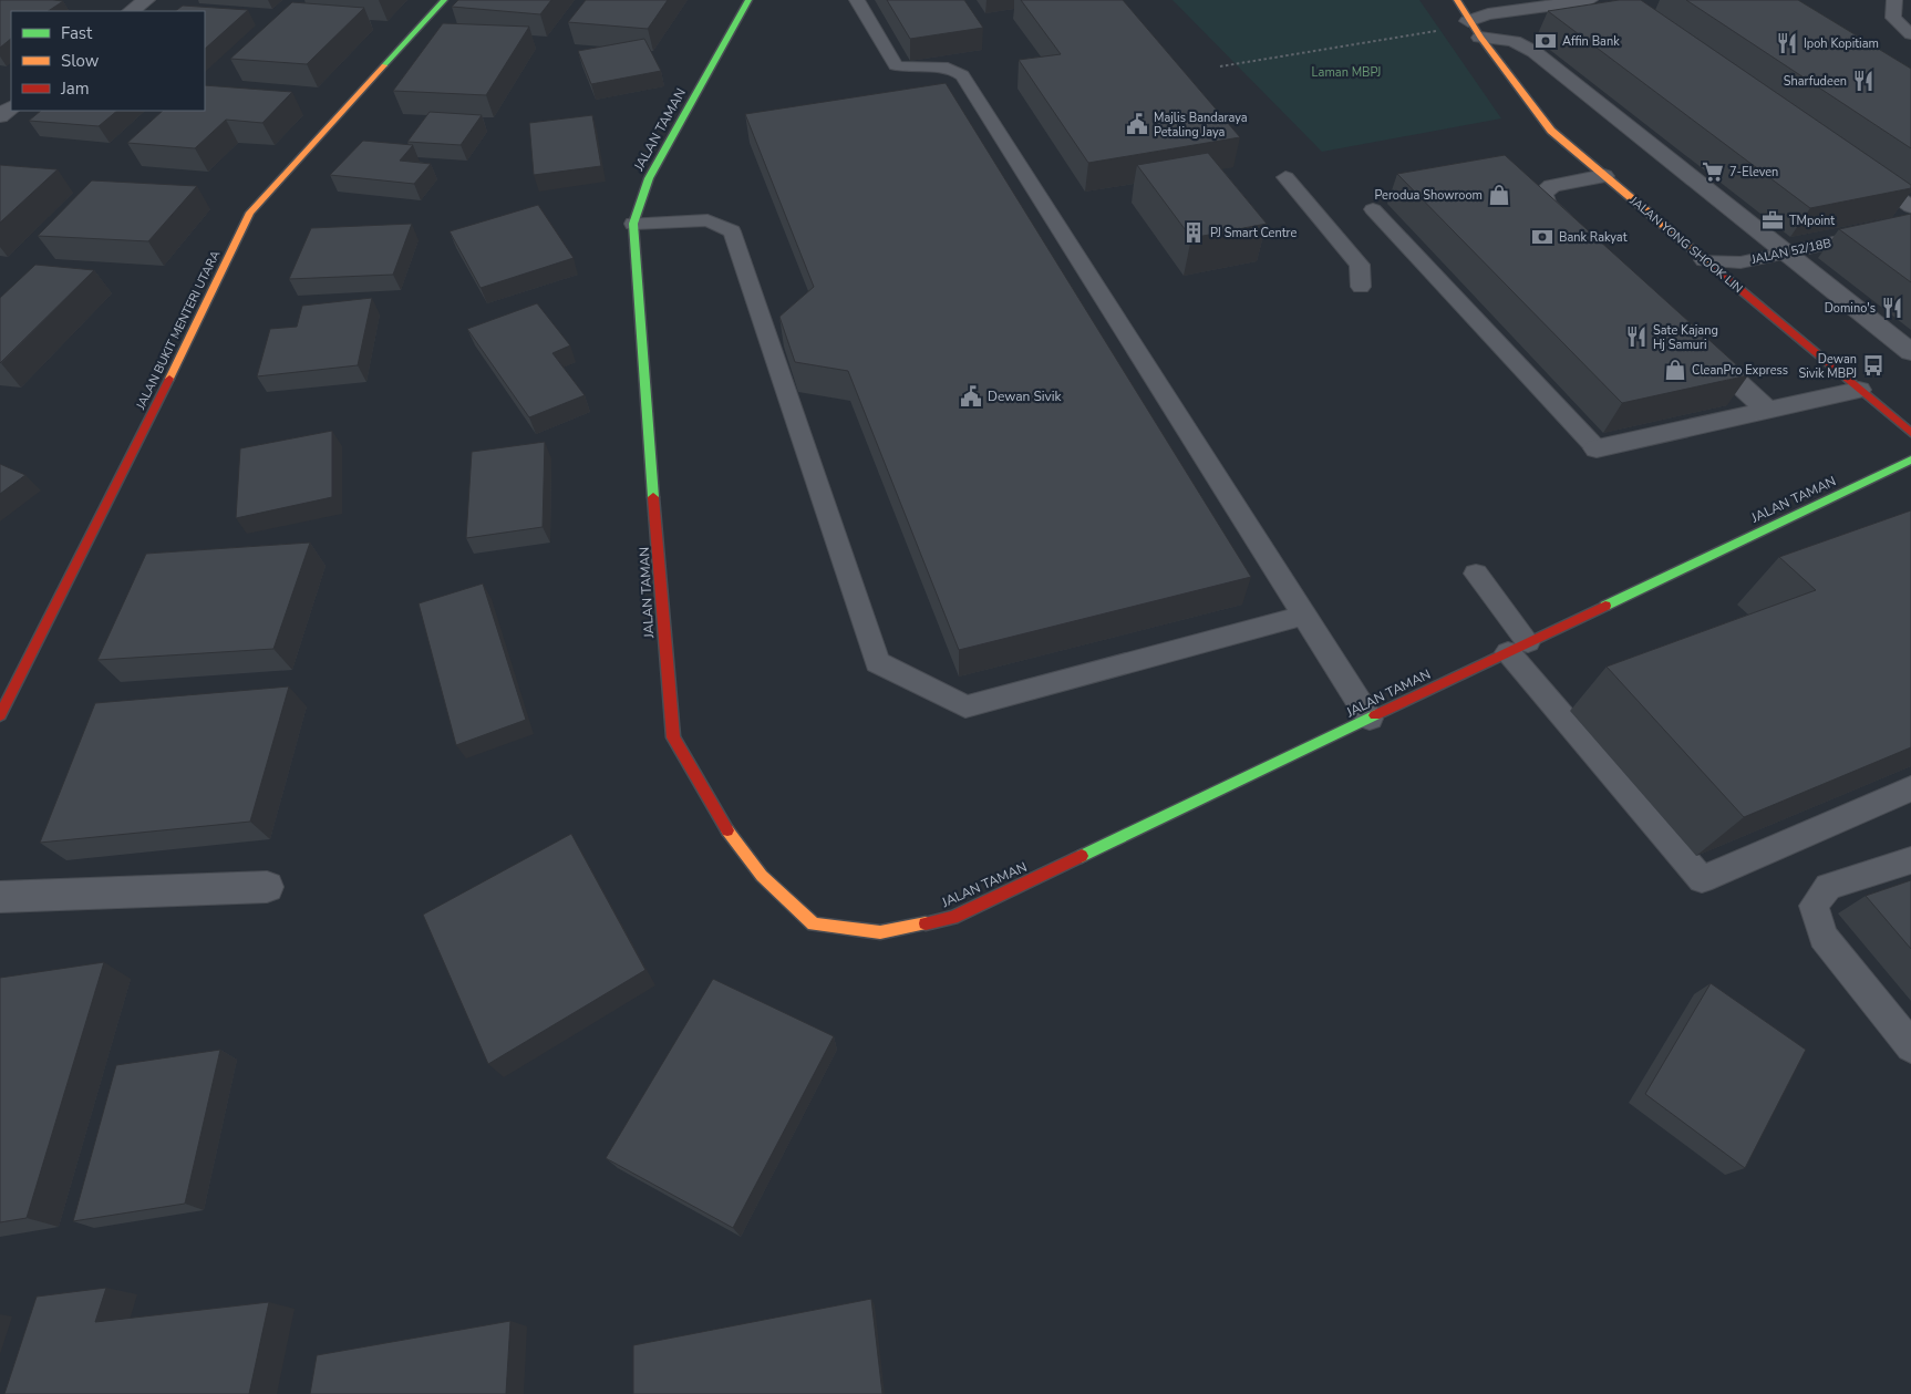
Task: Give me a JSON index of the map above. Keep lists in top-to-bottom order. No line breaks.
{"streets":{"street":["JALAN TAMAN","JALAN YONG SHOOK LIN","JALAN BUKIT MENTERI UTARA"],"lane":["JALAN 52/18B"]},"crossings":[["JALAN YONG SHOOK LIN","JALAN 52/18B"]],"parks":["Laman MBPJ"],"places":{"bank":["Affin Bank","Bank Rakyat"],"restaurant":["Ipoh Kopitiam","Sharfudeen","Domino's","Sate Kajang Hj Samuri"],"public building":["Majlis Bandaraya Petaling Jaya","Dewan Sivik"],"supermarket":["7-Eleven"],"shop":["Perodua Showroom","CleanPro Express"],"office":["TMpoint"],"building":["PJ Smart Centre"],"bus stop":["Dewan Sivik MBPJ"]},"legend":["Fast","Slow","Jam"]}
